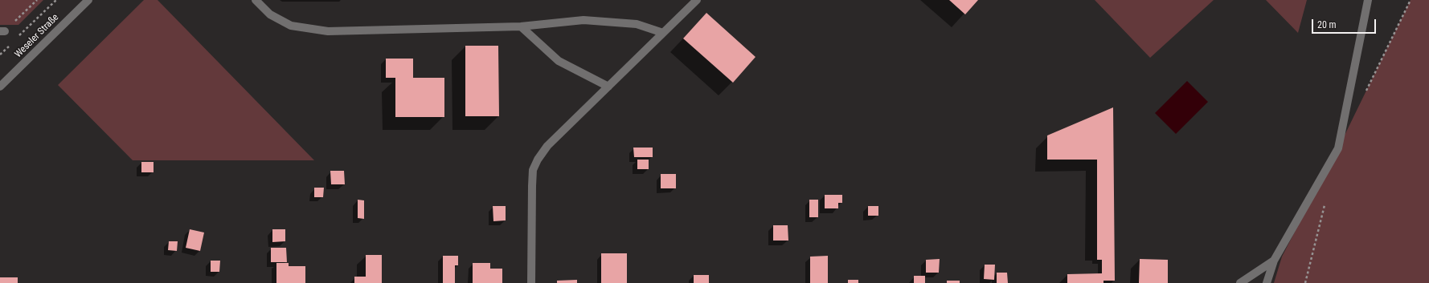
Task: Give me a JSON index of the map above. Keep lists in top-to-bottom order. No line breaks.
{"streets":{"street":["Weseler Straße"]},"scale_bar":"20 m"}
